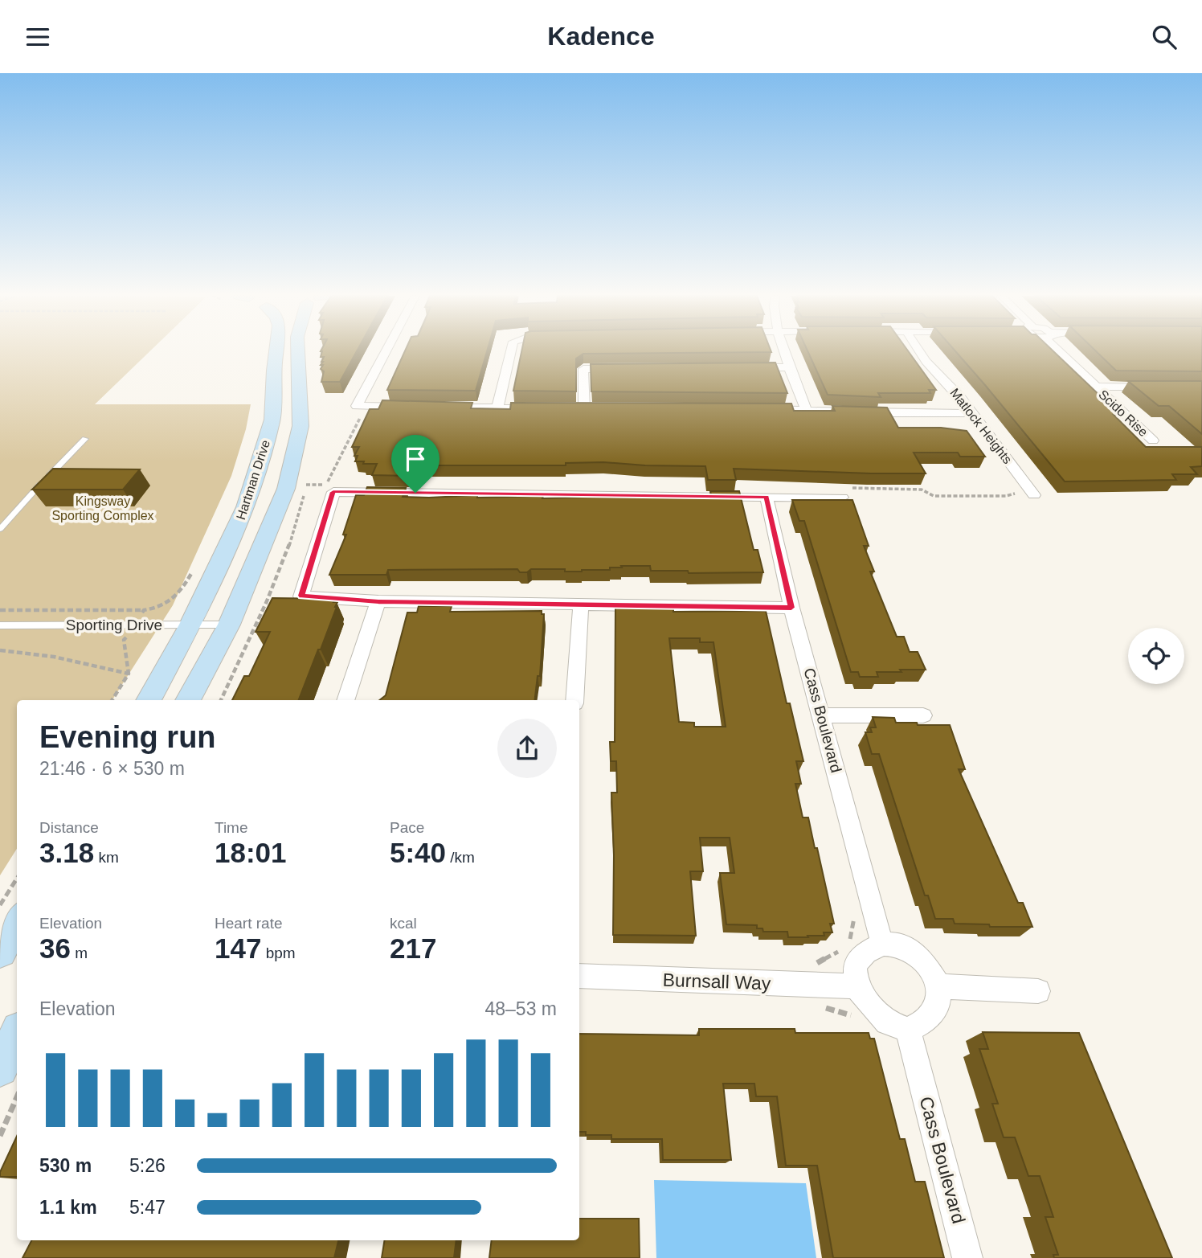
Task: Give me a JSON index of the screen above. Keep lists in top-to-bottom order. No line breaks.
{"streets":{"main road":["Hartman Drive"],"street":["Scido Rise","Matlock Heights","Cass Boulevard","Burnsall Way"],"lane":["Sporting Drive"]},"crossings":[["Hartman Drive","Sporting Drive"],["Cass Boulevard","Burnsall Way"]],"parks":["Kingsway Sporting Complex"],"page":{"header":"Kadence","heading":["Evening run","21:46 · 6 × 530 m"],"stats":[["Distance","3.18 km"],["Time","18:01"],["Pace","5:40 /km"],["Elevation","36 m"],["Heart rate","147 bpm"],["kcal","217"]],"chart":["Elevation","48–53 m"],"list":[{"name":"530 m","note":"5:26"},{"name":"1.1 km","note":"5:47"}]}}
